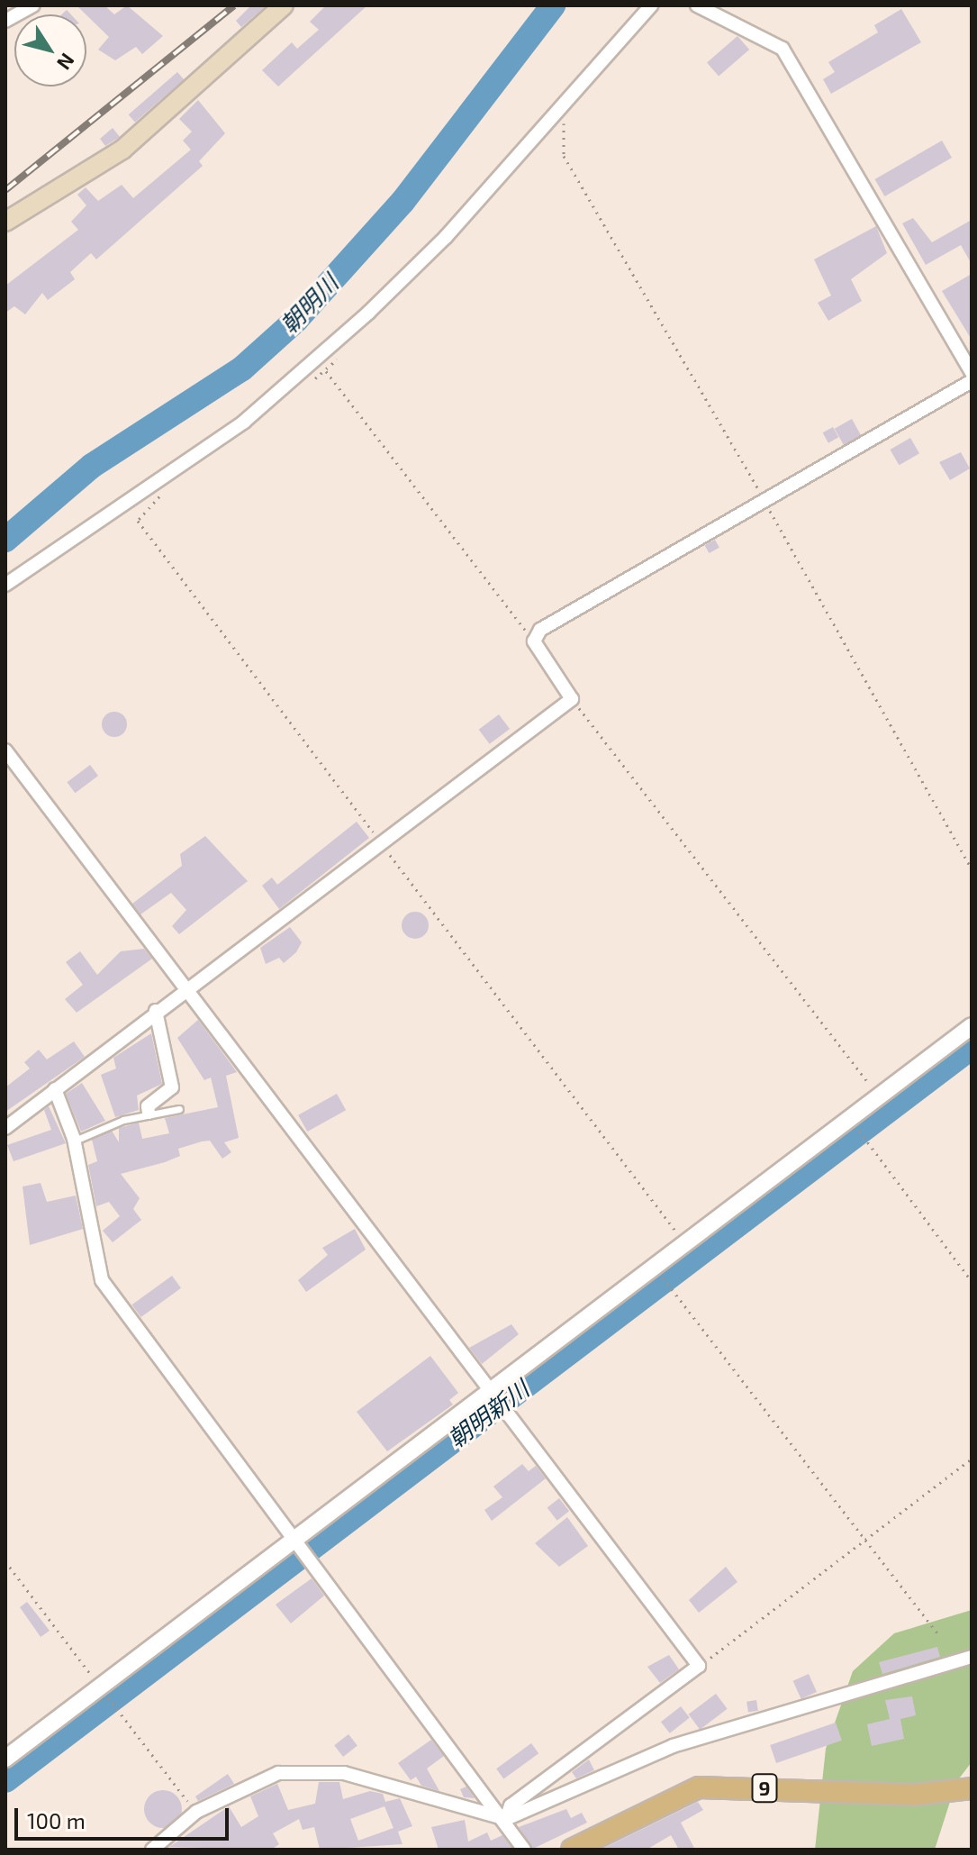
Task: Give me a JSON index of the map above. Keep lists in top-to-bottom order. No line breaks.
{"streets":{"main road":["9"]},"water":["朝明川","朝明新川"],"scale_bar":"100 m","north":"bottom right"}
